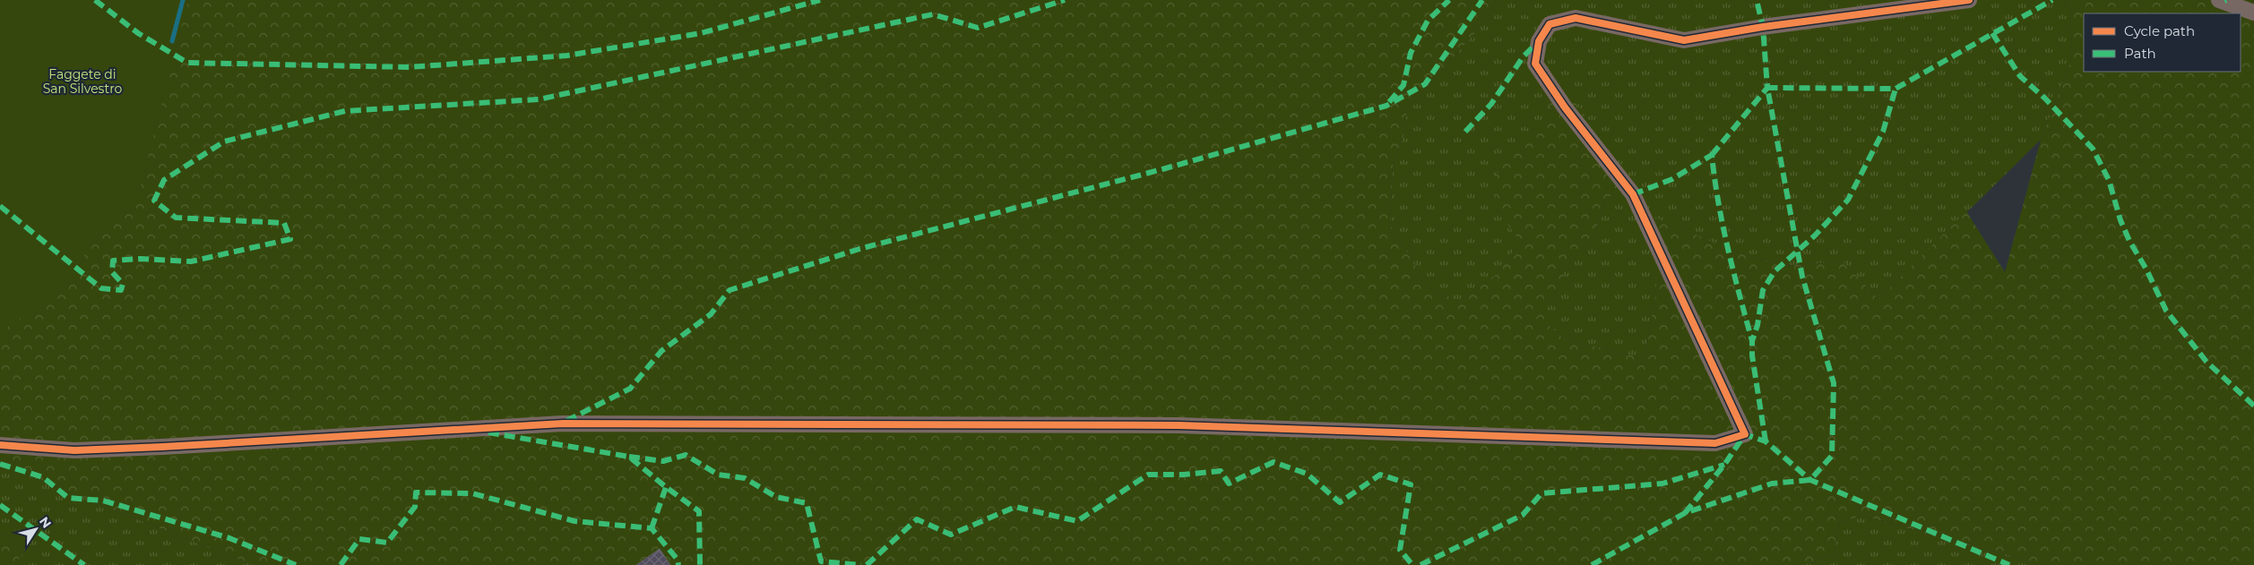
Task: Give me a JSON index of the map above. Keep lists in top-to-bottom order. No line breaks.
{"parks":["Faggete di San Silvestro"],"legend":["Cycle path","Path"],"north":"top right"}
